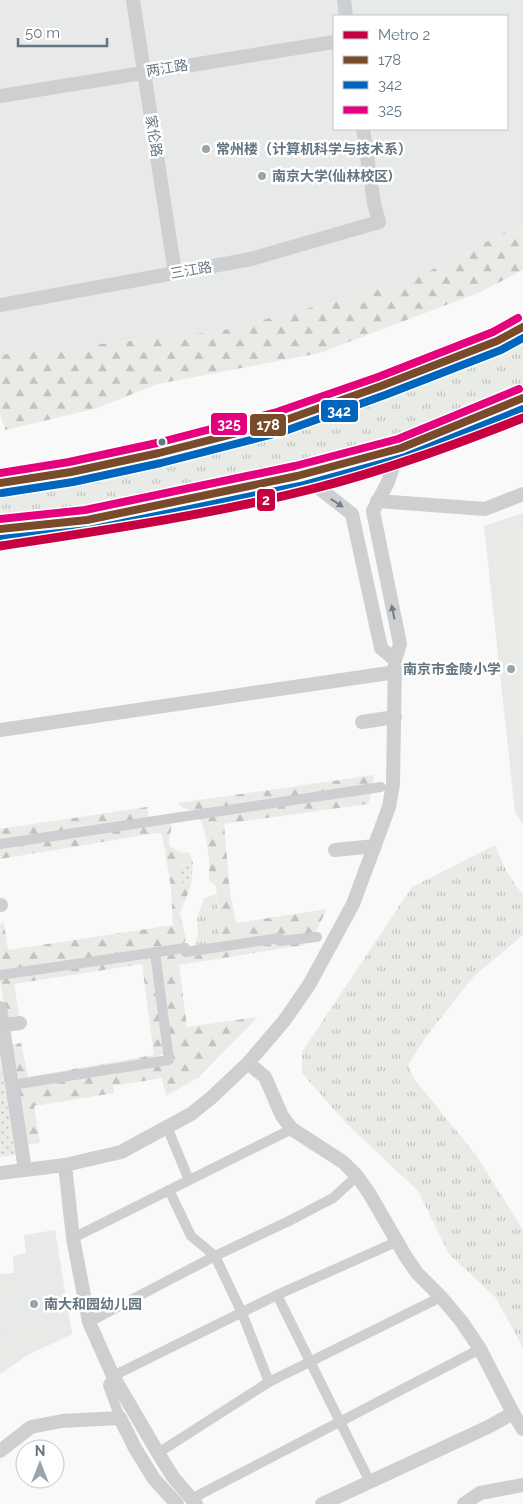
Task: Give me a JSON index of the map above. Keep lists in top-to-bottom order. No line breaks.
{"streets":{"street":["两江路","家伦路","三江路"]},"crossings":[["两江路","家伦路"],["家伦路","三江路"]],"places":["常州楼（计算机科学与技术系）","南京大学(仙林校区)","南京市金陵小学","南大和园幼儿园"],"lines":["transit line 325","transit line 178","transit line 342","metro line 2"],"legend":["Metro 2","178","342","325"],"scale_bar":"50 m","north":"top"}
